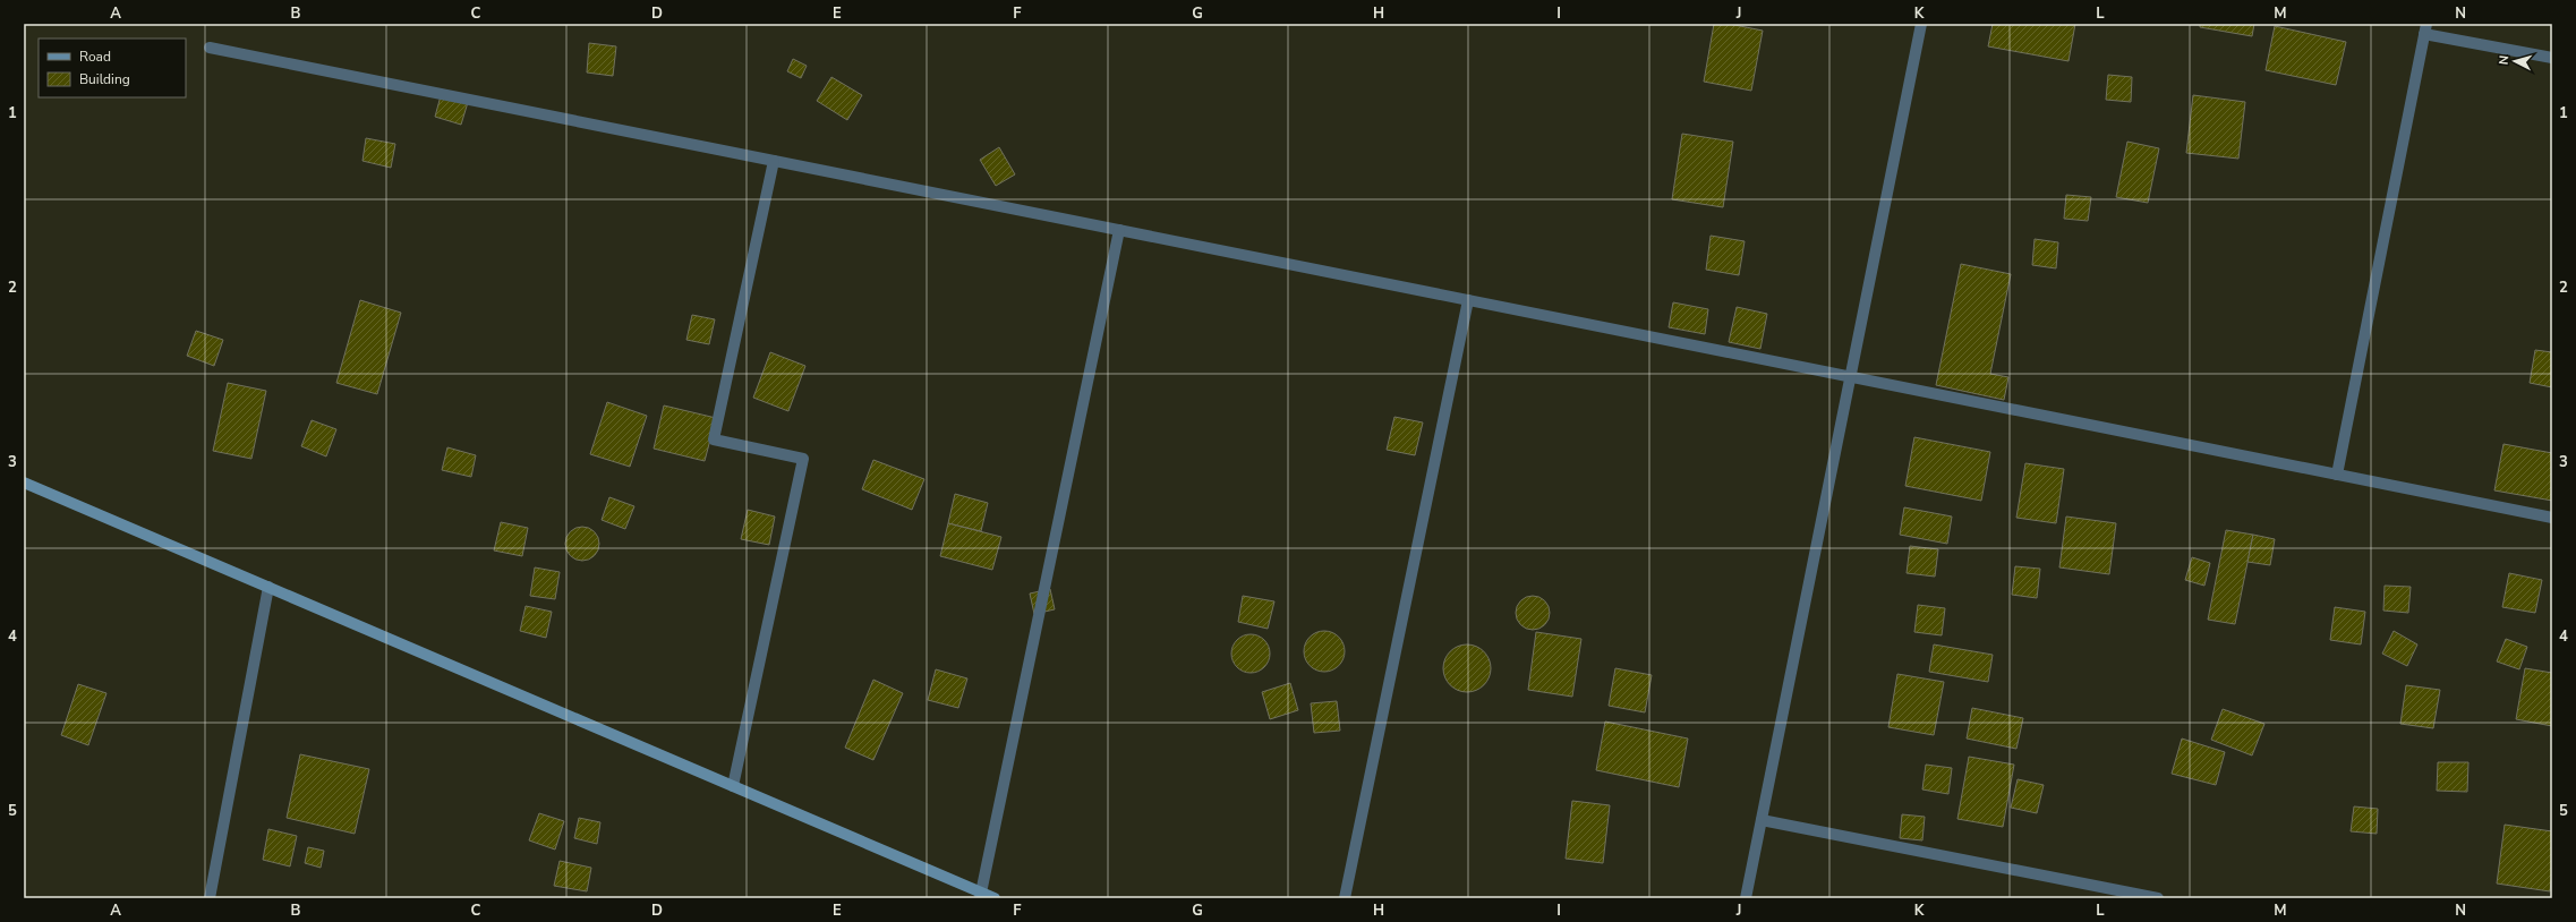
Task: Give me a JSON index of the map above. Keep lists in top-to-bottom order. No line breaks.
{"legend":["Road","Building"],"north":"left","grid":{"columns":["A","B","C","D","E","F","G","H","I","J","K","L","M","N"],"rows":["1","2","3","4","5"]}}
